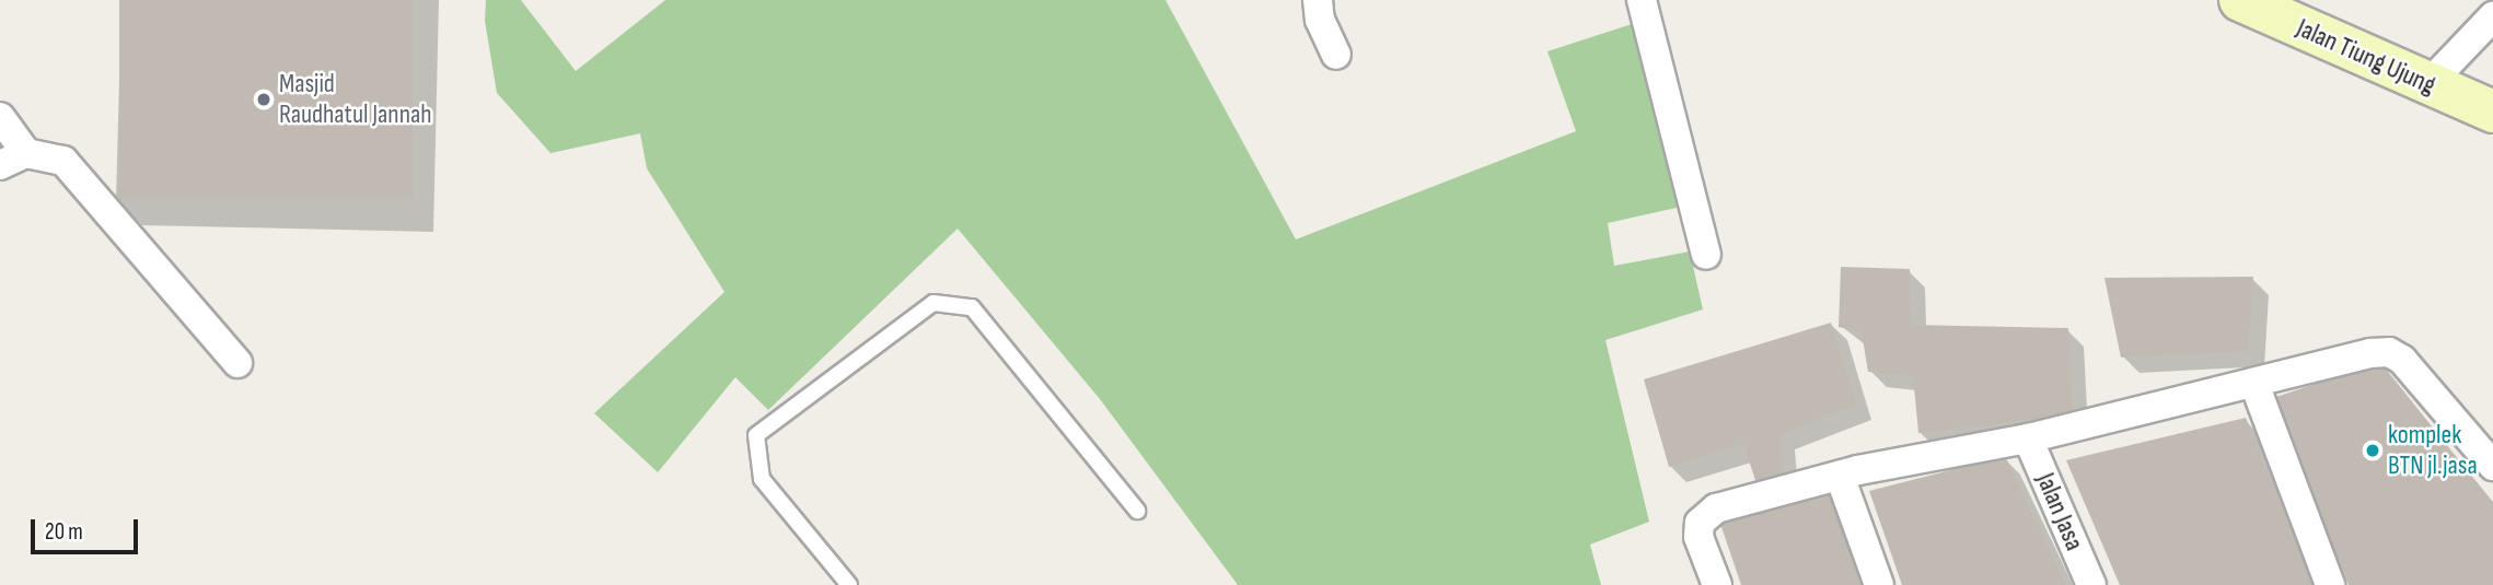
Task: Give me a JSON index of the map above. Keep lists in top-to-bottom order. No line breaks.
{"streets":{"street":["Jalan Tiung Ujung","Jalan Jasa"]},"places":["Masjid Raudhatul Jannah","komplek BTN jl.jasa"],"scale_bar":"20 m"}
